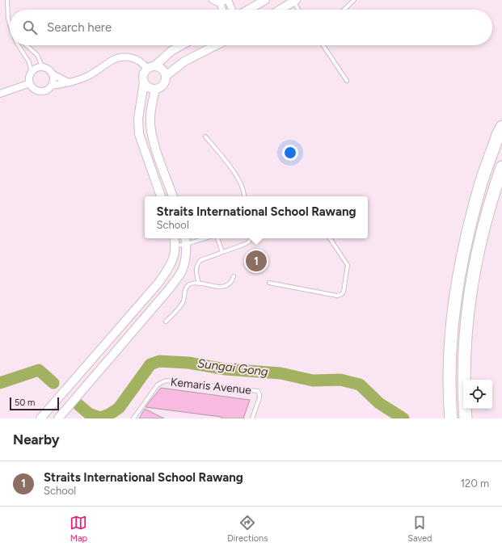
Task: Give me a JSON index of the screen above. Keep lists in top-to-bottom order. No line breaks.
{"streets":{"lane":["Kemaris Avenue"]},"water":["Sungai Gong"],"scale_bar":"50 m","page":{"search":"Search here","popup":["Straits International School Rawang","School"],"pins":"1","scale":"50 m","heading":"Nearby","list":[{"mark":"1","name":"Straits International School Rawang","note":"School","value":"120 m"}],"nav":["Map","Directions","Saved"]}}
